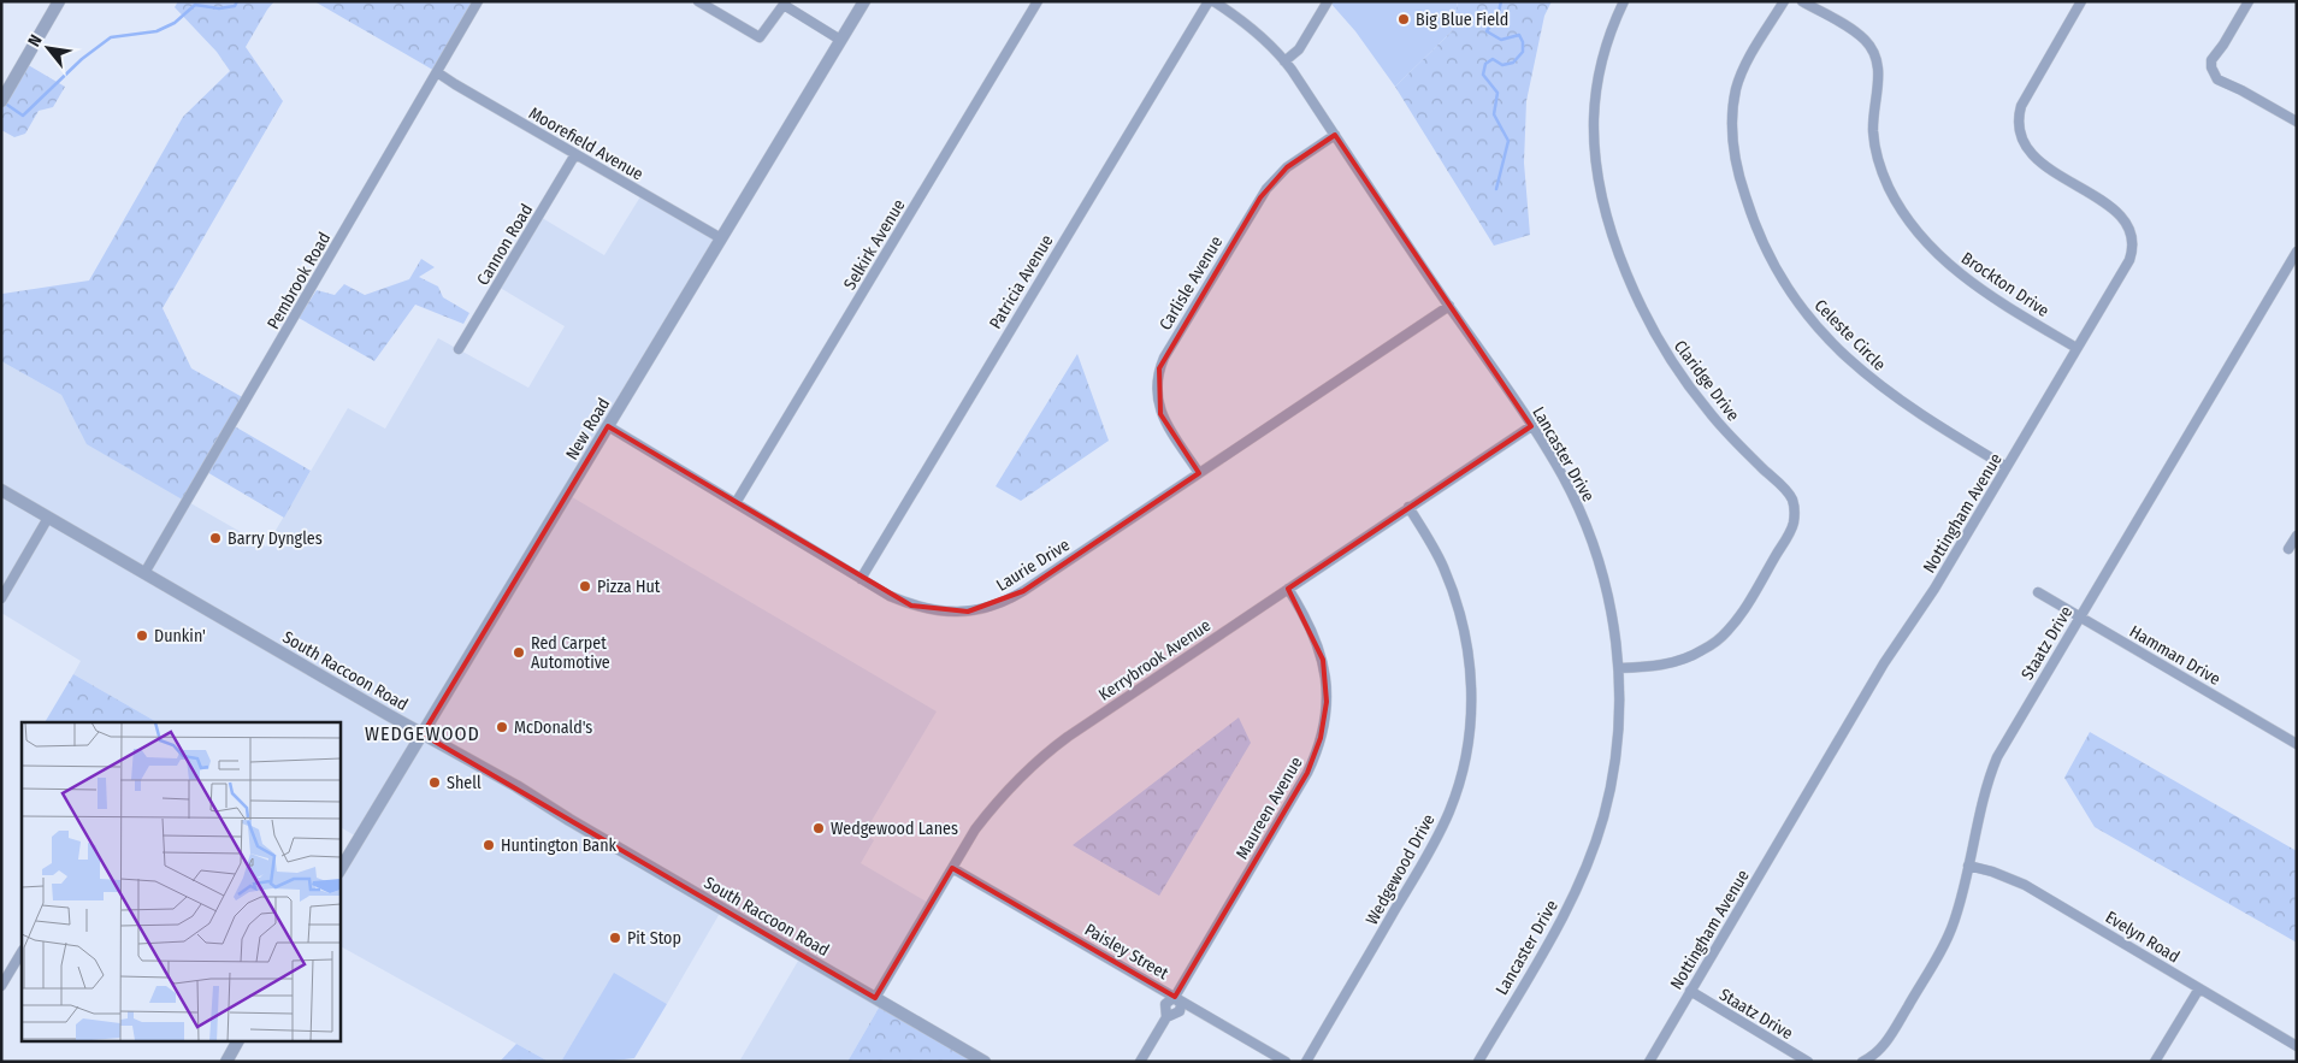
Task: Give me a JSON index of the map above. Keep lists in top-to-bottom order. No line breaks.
{"streets":{"street":["Moorefield Avenue","Cannon Road","Selkirk Avenue","Pembrook Road","Patricia Avenue","Carlisle Avenue","Brockton Drive","Celeste Circle","Claridge Drive","New Road","Lancaster Drive","Nottingham Avenue","Laurie Drive","Staatz Drive","Hamman Drive","Kerrybrook Avenue","South Raccoon Road","Maureen Avenue","Wedgewood Drive","Evelyn Road","Paisley Street"]},"crossings":[["Moorefield Avenue","Cannon Road"],["Moorefield Avenue","Pembrook Road"],["Moorefield Avenue","New Road"],["Selkirk Avenue","Laurie Drive"],["Pembrook Road","South Raccoon Road"],["Patricia Avenue","Laurie Drive"],["Carlisle Avenue","Lancaster Drive"],["Carlisle Avenue","Laurie Drive"],["Brockton Drive","Nottingham Avenue"],["Celeste Circle","Nottingham Avenue"],["Claridge Drive","Lancaster Drive"],["New Road","Laurie Drive"],["New Road","South Raccoon Road"],["Lancaster Drive","Laurie Drive"],["Lancaster Drive","Kerrybrook Avenue"],["Nottingham Avenue","Staatz Drive"],["Staatz Drive","Hamman Drive"],["Staatz Drive","Evelyn Road"],["Kerrybrook Avenue","South Raccoon Road"],["Kerrybrook Avenue","Maureen Avenue"],["Kerrybrook Avenue","Wedgewood Drive"],["Kerrybrook Avenue","Paisley Street"],["Maureen Avenue","Paisley Street"]],"districts":["WEDGEWOOD"],"places":["Big Blue Field","Barry Dyngles","Pizza Hut","Dunkin'","Red Carpet Automotive","McDonald's","Shell","Wedgewood Lanes","Huntington Bank","Pit Stop"],"north":"top left"}
